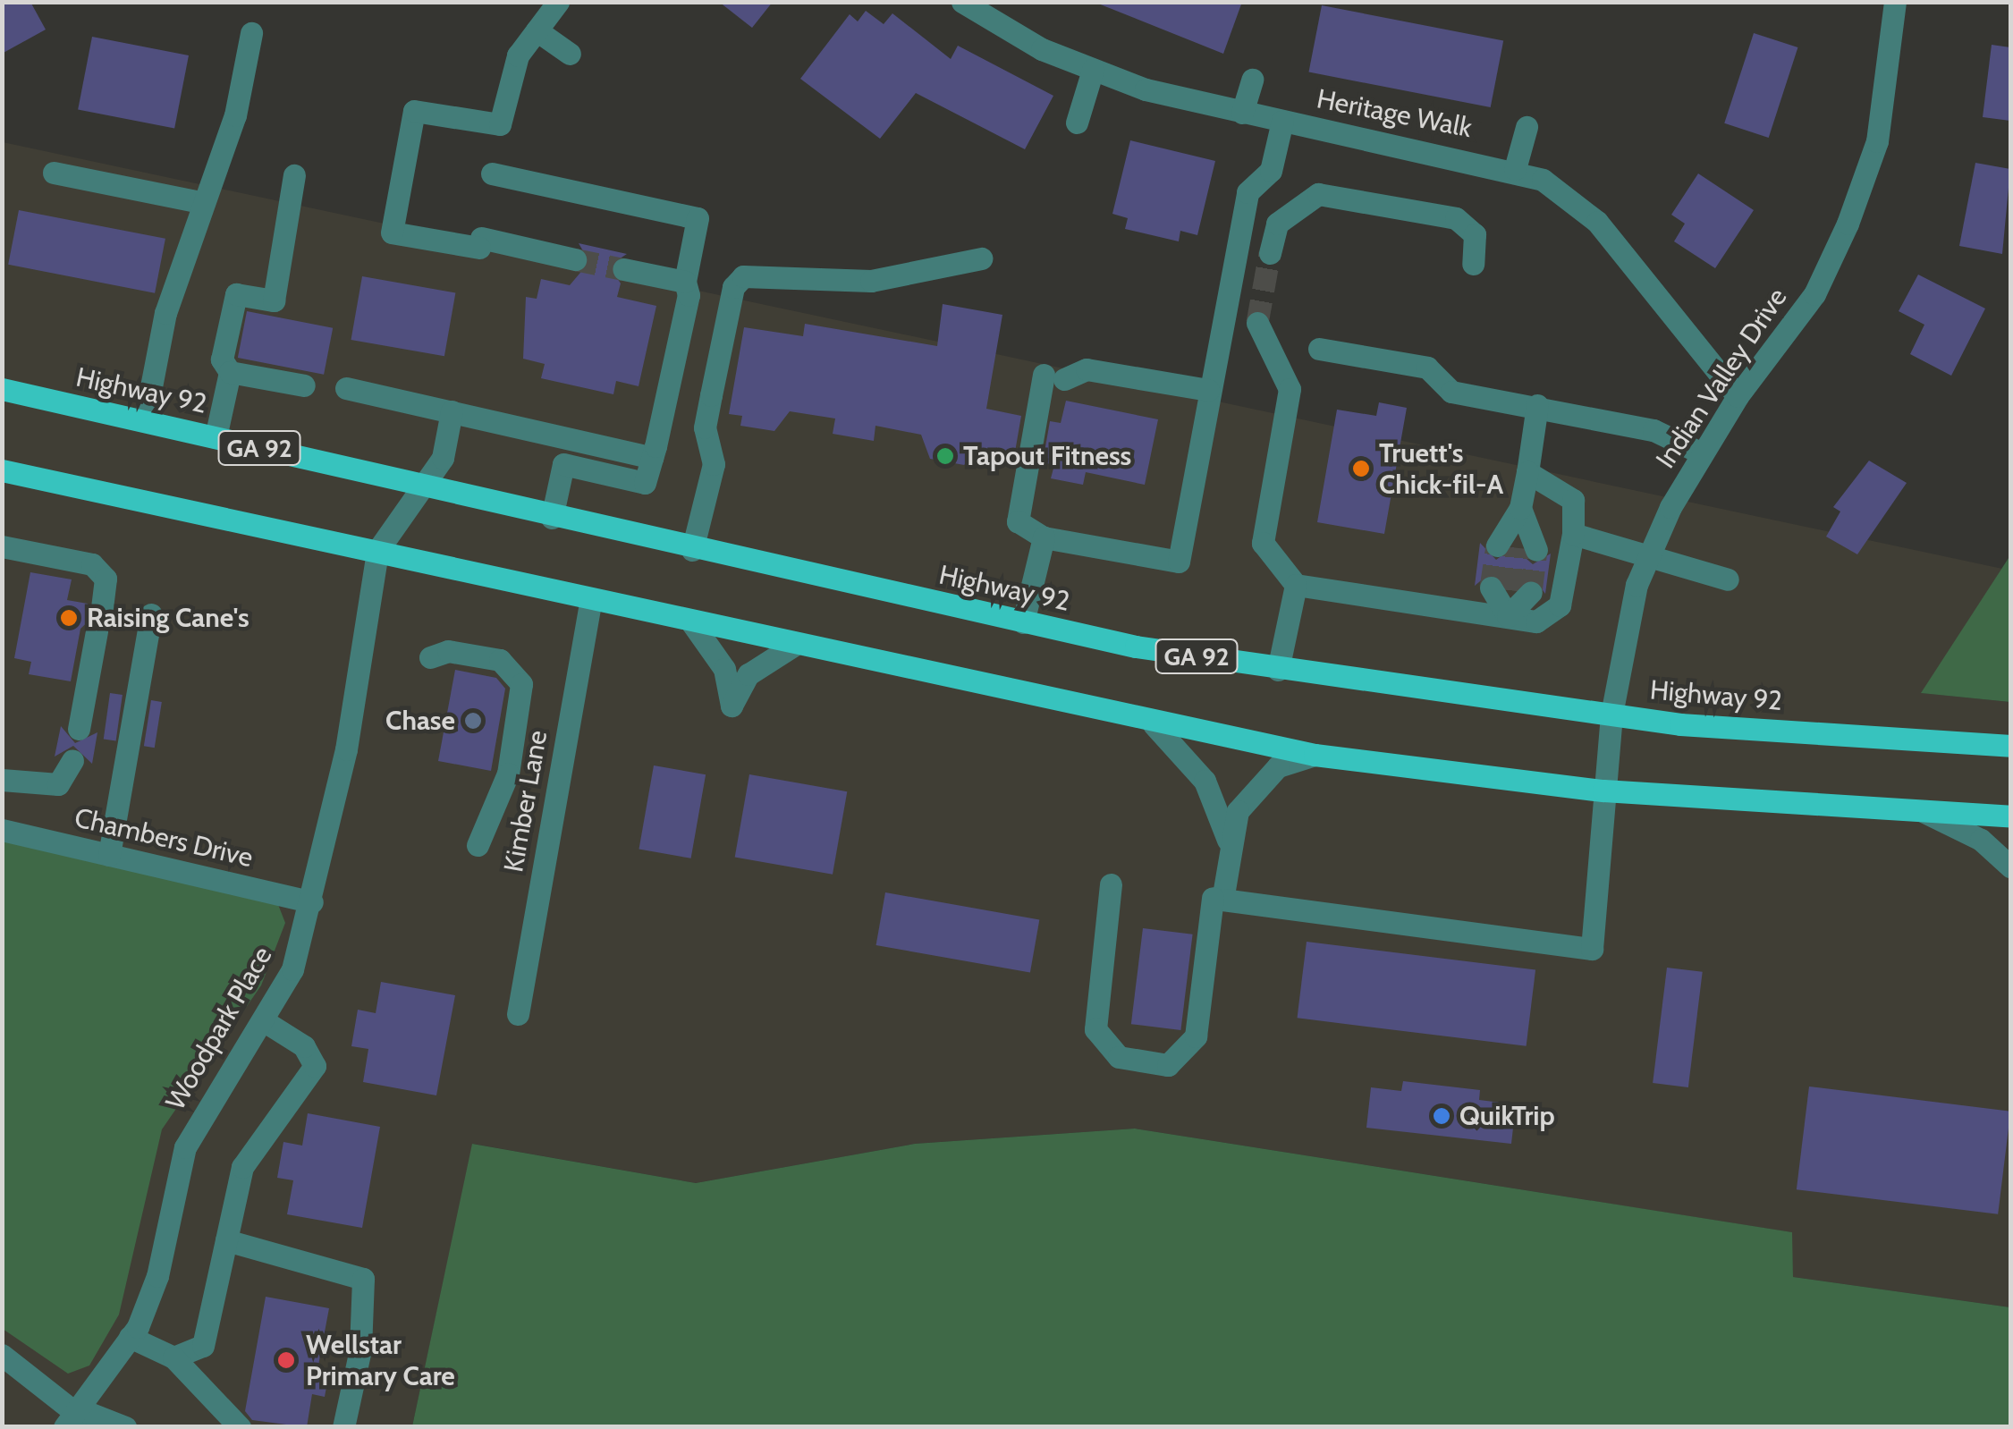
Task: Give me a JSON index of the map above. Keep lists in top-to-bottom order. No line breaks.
{"streets":{"main road":["Highway 92","GA 92"],"street":["Heritage Walk","Indian Valley Drive","Kimber Lane","Chambers Drive","Woodpark Place"]},"crossings":[["Heritage Walk","Indian Valley Drive"],["Indian Valley Drive","Highway 92"],["Highway 92","Woodpark Place"],["Chambers Drive","Woodpark Place"]],"places":["Tapout Fitness","Truett's Chick-fil-A","Raising Cane's","Chase","QuikTrip","Wellstar Primary Care"]}
